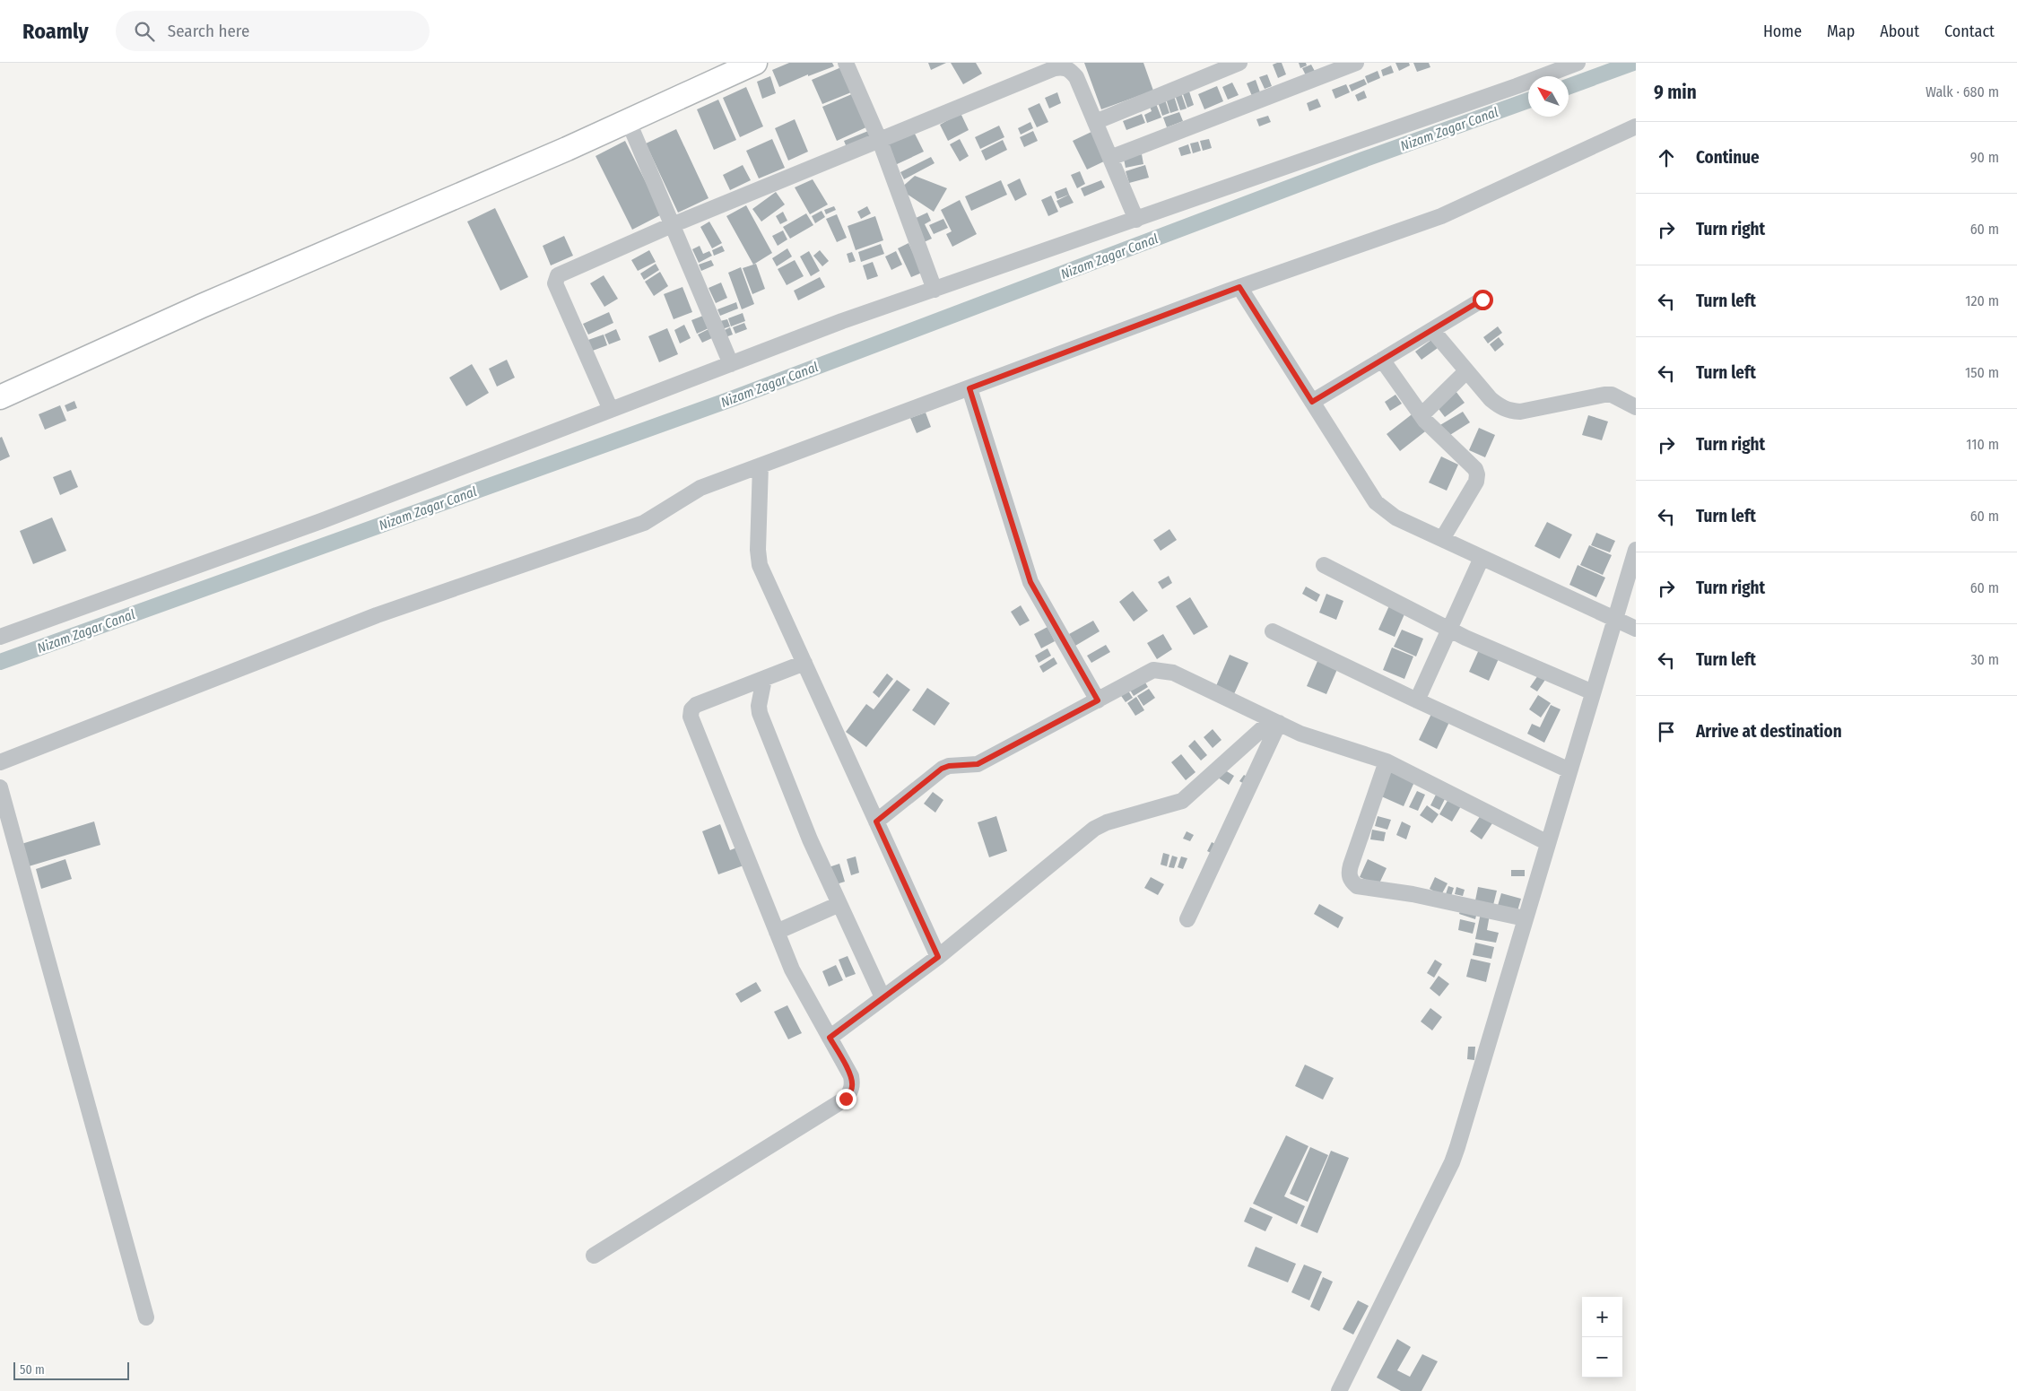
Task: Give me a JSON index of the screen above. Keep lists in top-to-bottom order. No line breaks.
{"water":["Nizam Zagar Canal"],"scale_bar":"50 m","north":"top left","page":{"header":"Roamly","search":"Search here","nav":["Home","Map","About","Contact"],"heading":["9 min","Walk · 680 m"],"list":[["Continue","90 m"],["Turn right","60 m"],["Turn left","120 m"],["Turn left","150 m"],["Turn right","110 m"],["Turn left","60 m"],["Turn right","60 m"],["Turn left","30 m"],"Arrive at destination"],"map_buttons":["+","−"],"scale":"50 m"}}
